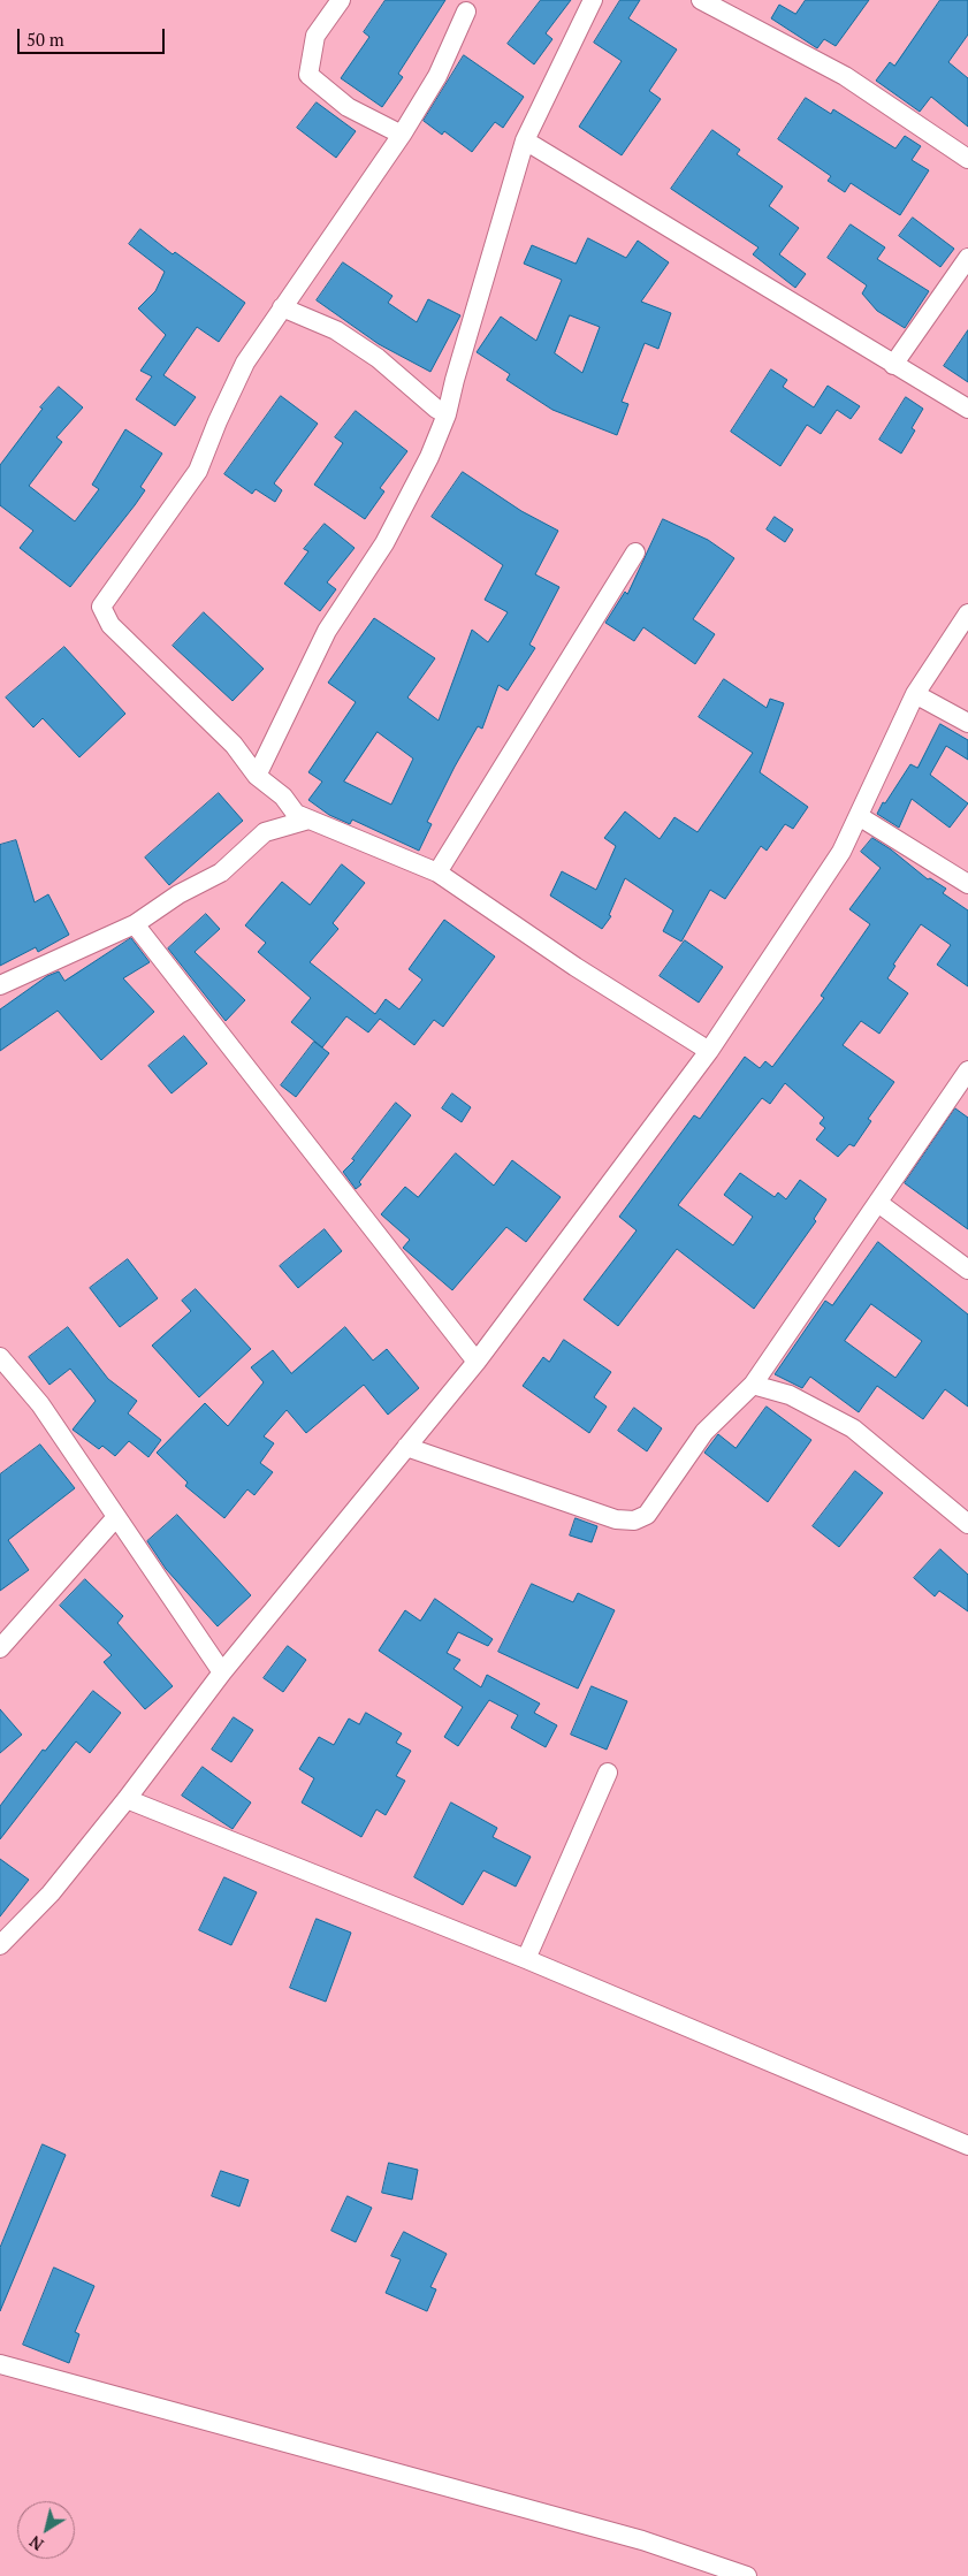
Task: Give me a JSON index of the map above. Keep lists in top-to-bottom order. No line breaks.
{"scale_bar":"50 m","north":"bottom left"}
